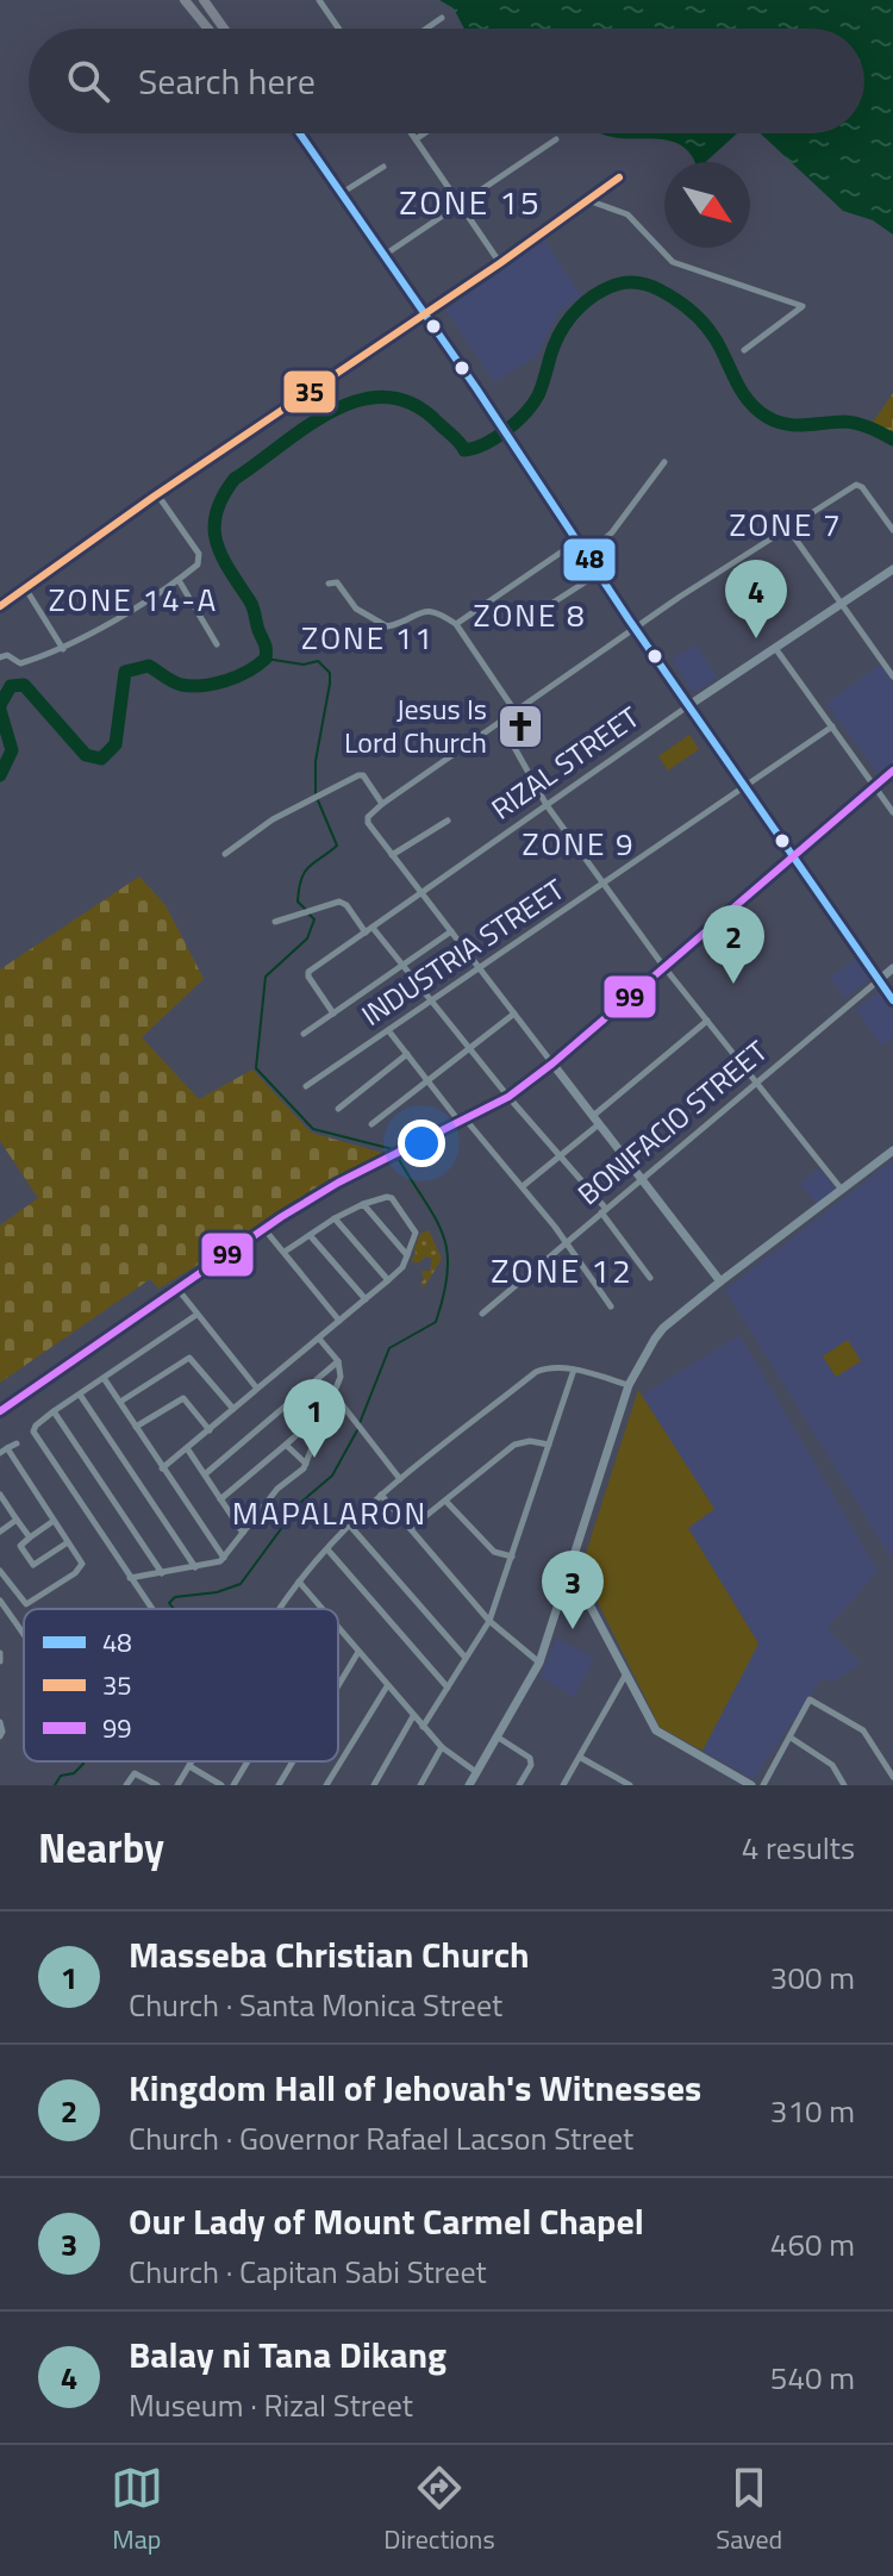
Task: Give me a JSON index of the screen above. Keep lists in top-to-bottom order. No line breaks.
{"streets":{"street":["RIZAL STREET","INDUSTRIA STREET","BONIFACIO STREET"]},"districts":["ZONE 15","ZONE 7","ZONE 14-A","ZONE 8","ZONE 11","ZONE 9","ZONE 12","MAPALARON"],"places":{"church":["Jesus Is Lord Church"]},"lines":["transit line 48","transit line 35","transit line 99"],"legend":["48","35","99"],"north":"bottom right","page":{"search":"Search here","pins":["4","2","1","3"],"heading":["Nearby","4 results"],"list":[{"mark":"1","name":"Masseba Christian Church","note":"Church · Santa Monica Street","value":"300 m"},{"mark":"2","name":"Kingdom Hall of Jehovah's Witnesses","note":"Church · Governor Rafael Lacson Street","value":"310 m"},{"mark":"3","name":"Our Lady of Mount Carmel Chapel","note":"Church · Capitan Sabi Street","value":"460 m"},{"mark":"4","name":"Balay ni Tana Dikang","note":"Museum · Rizal Street","value":"540 m"}],"nav":["Map","Directions","Saved"]}}
